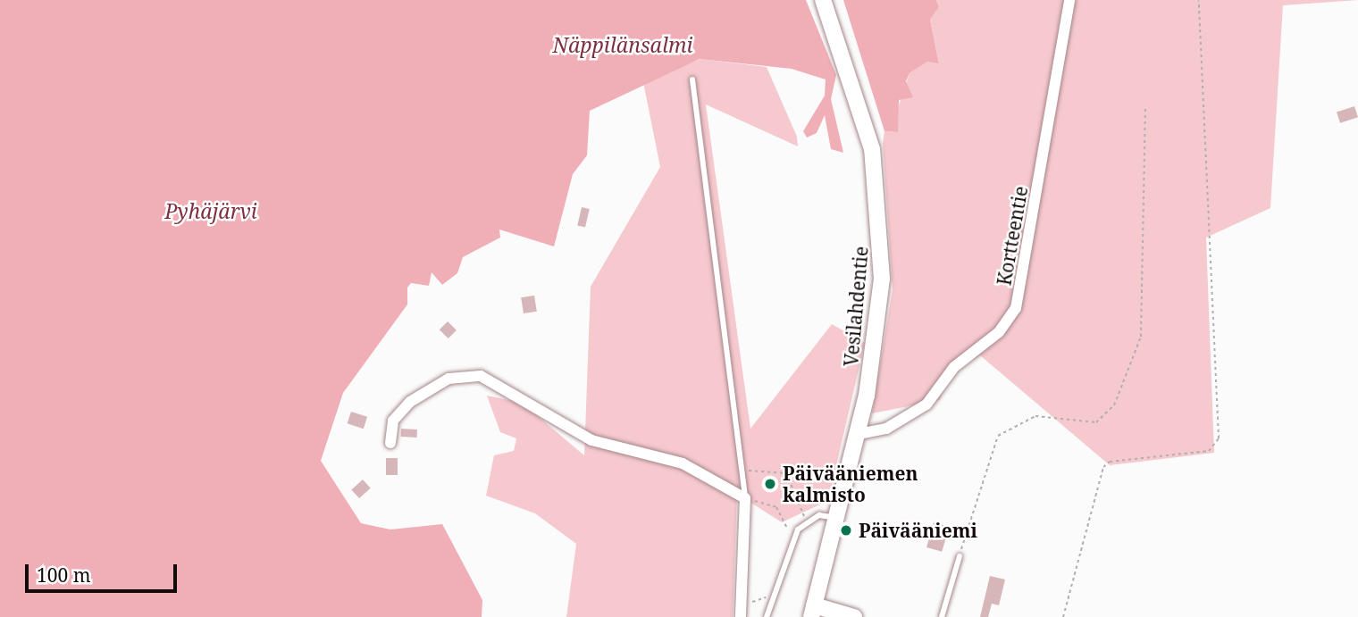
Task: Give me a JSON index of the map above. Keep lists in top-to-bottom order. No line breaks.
{"streets":{"main road":["Vesilahdentie"],"street":["Kortteentie"]},"crossings":[["Kortteentie","Vesilahdentie"]],"water":["Näppilänsalmi","Pyhäjärvi"],"places":["Päivääniemen kalmisto","Päivääniemi"],"scale_bar":"100 m"}
